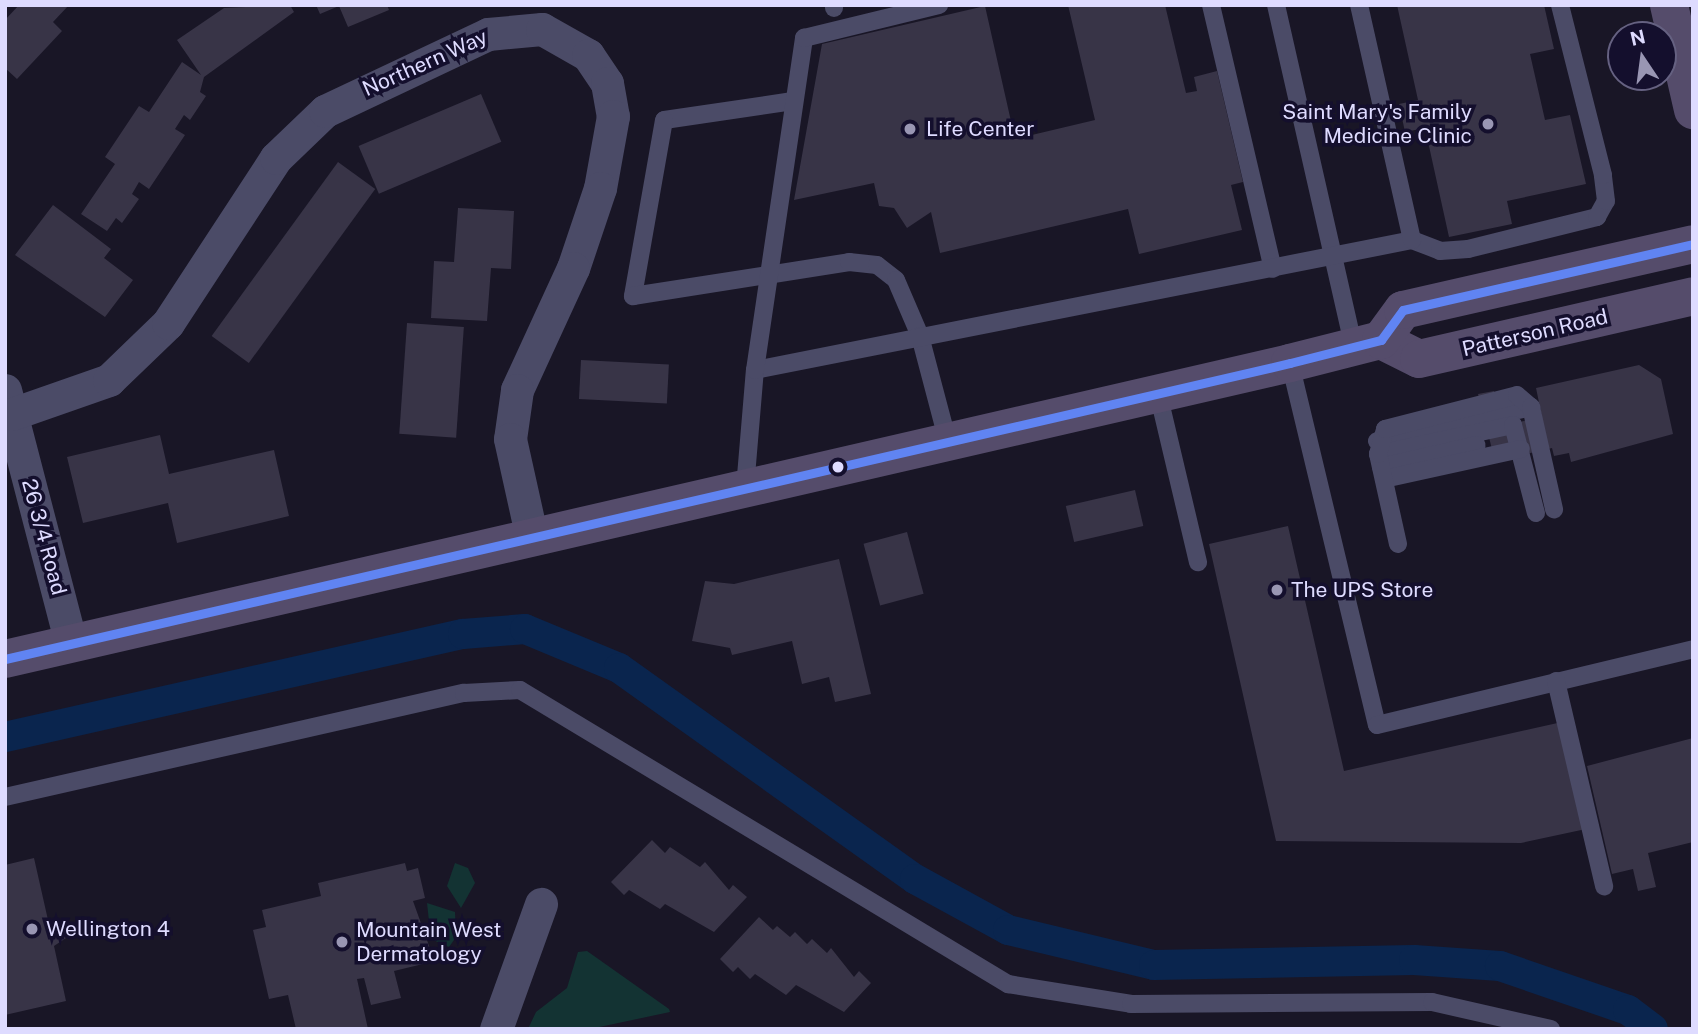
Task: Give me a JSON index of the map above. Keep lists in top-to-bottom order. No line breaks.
{"streets":{"main road":["Patterson Road"],"street":["Northern Way","26 3/4 Road"]},"crossings":[["Northern Way","26 3/4 Road"]],"places":["Saint Mary's Family Medicine Clinic","Life Center","The UPS Store","Wellington 4","Mountain West Dermatology"],"north":"top"}
